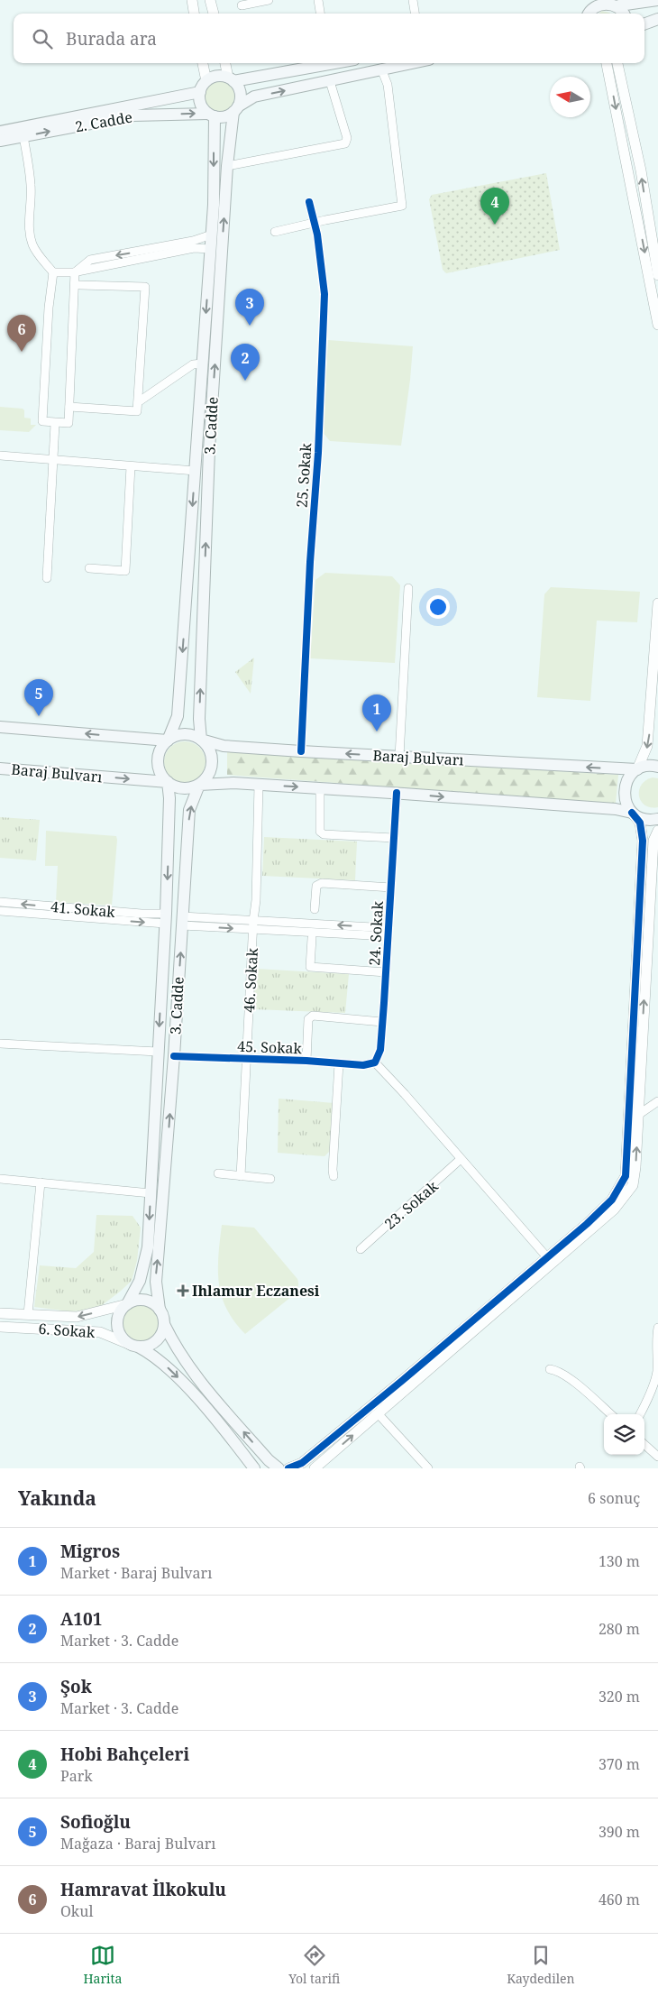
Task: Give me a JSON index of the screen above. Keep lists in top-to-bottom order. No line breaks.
{"streets":{"main road":["2. Cadde","3. Cadde","Baraj Bulvarı"],"street":["25. Sokak","41. Sokak","24. Sokak","46. Sokak","45. Sokak","23. Sokak","6. Sokak"]},"crossings":[["2. Cadde","3. Cadde"],["3. Cadde","Baraj Bulvarı"],["3. Cadde","41. Sokak"],["3. Cadde","45. Sokak"],["3. Cadde","6. Sokak"],["25. Sokak","Baraj Bulvarı"],["24. Sokak","45. Sokak"],["46. Sokak","45. Sokak"]],"places":{"health":["Ihlamur Eczanesi"]},"north":"left","page":{"search":"Burada ara","pins":["4","3","6","2","5","1"],"heading":["Yakında","6 sonuç"],"list":[{"mark":"1","name":"Migros","note":"Market · Baraj Bulvarı","value":"130 m"},{"mark":"2","name":"A101","note":"Market · 3. Cadde","value":"280 m"},{"mark":"3","name":"Şok","note":"Market · 3. Cadde","value":"320 m"},{"mark":"4","name":"Hobi Bahçeleri","note":"Park","value":"370 m"},{"mark":"5","name":"Sofioğlu","note":"Mağaza · Baraj Bulvarı","value":"390 m"},{"mark":"6","name":"Hamravat İlkokulu","note":"Okul","value":"460 m"}],"nav":["Harita","Yol tarifi","Kaydedilen"]}}
